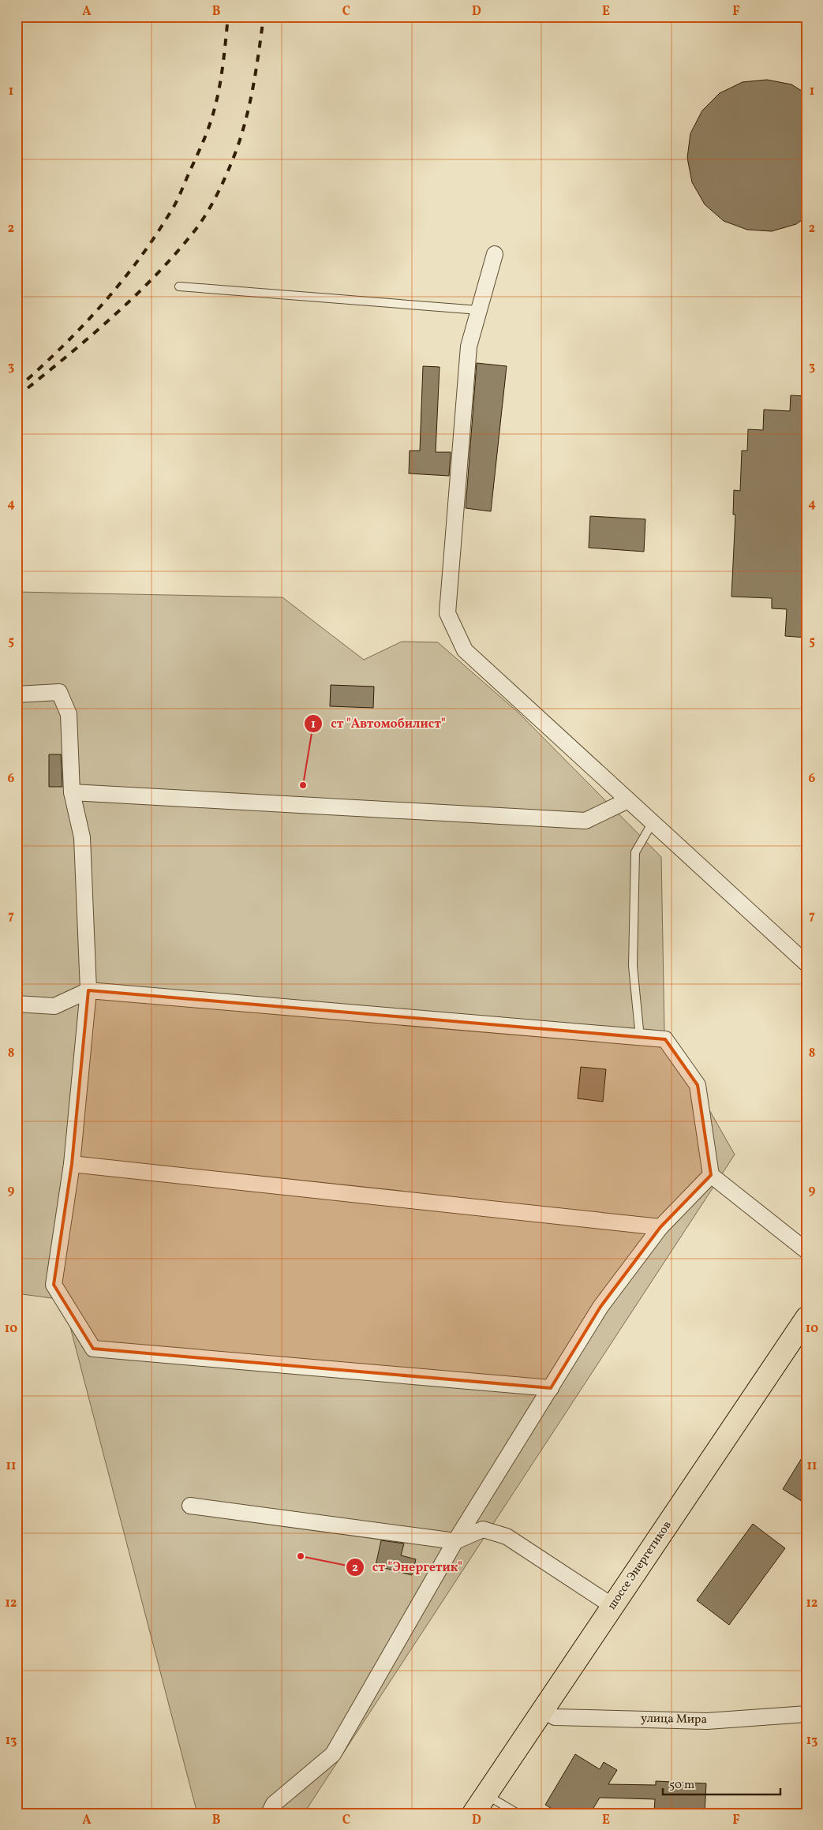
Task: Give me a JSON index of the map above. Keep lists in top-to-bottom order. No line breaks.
{"streets":{"main road":["шоссе Энергетиков"],"street":["улица Мира"]},"crossings":[["шоссе Энергетиков","улица Мира"]],"places":["ст \"Автомобилист\"","ст \"Энергетик\""],"scale_bar":"50 m","grid":{"columns":["A","B","C","D","E","F"],"rows":["1","2","3","4","5","6","7","8","9","10","11","12","13"]}}
